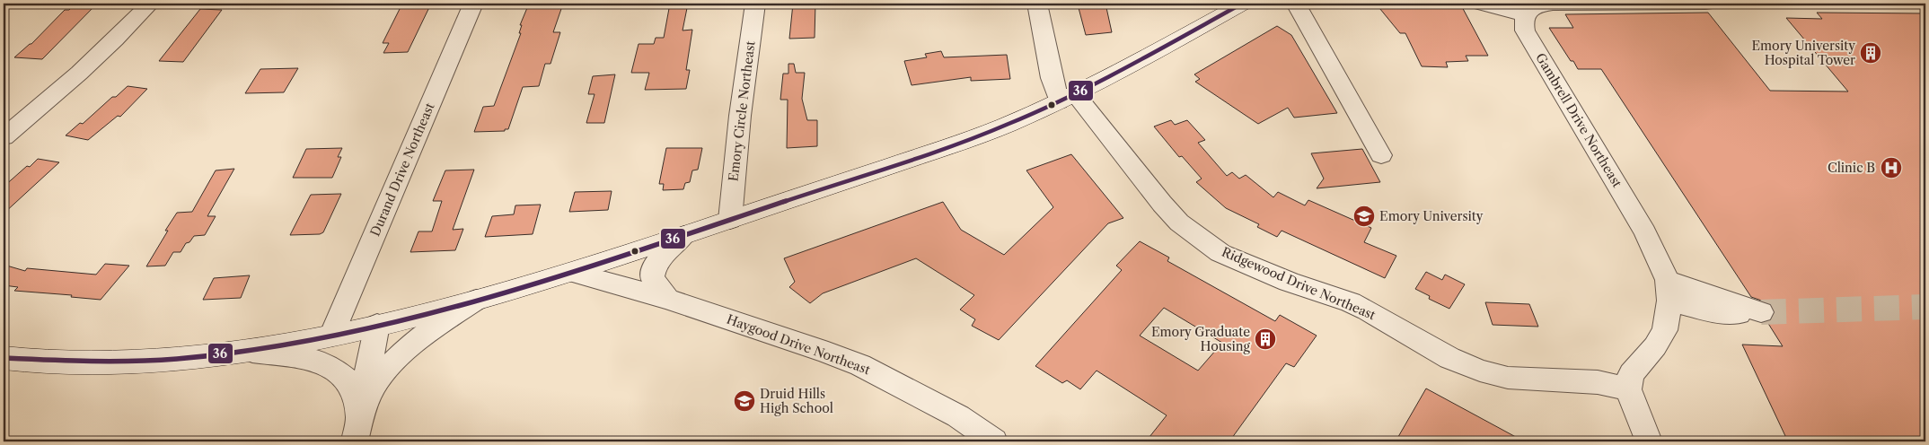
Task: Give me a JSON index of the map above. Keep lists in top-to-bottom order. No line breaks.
{"streets":{"street":["Emory Circle Northeast","Gambrell Drive Northeast","Durand Drive Northeast","Ridgewood Drive Northeast","Haygood Drive Northeast"]},"crossings":[["Gambrell Drive Northeast","Ridgewood Drive Northeast"]],"places":{"building":["Emory University Hospital Tower","Emory Graduate Housing"],"hospital":["Clinic B"],"school or university":["Emory University","Druid Hills High School"]},"lines":["transit line 36"]}
